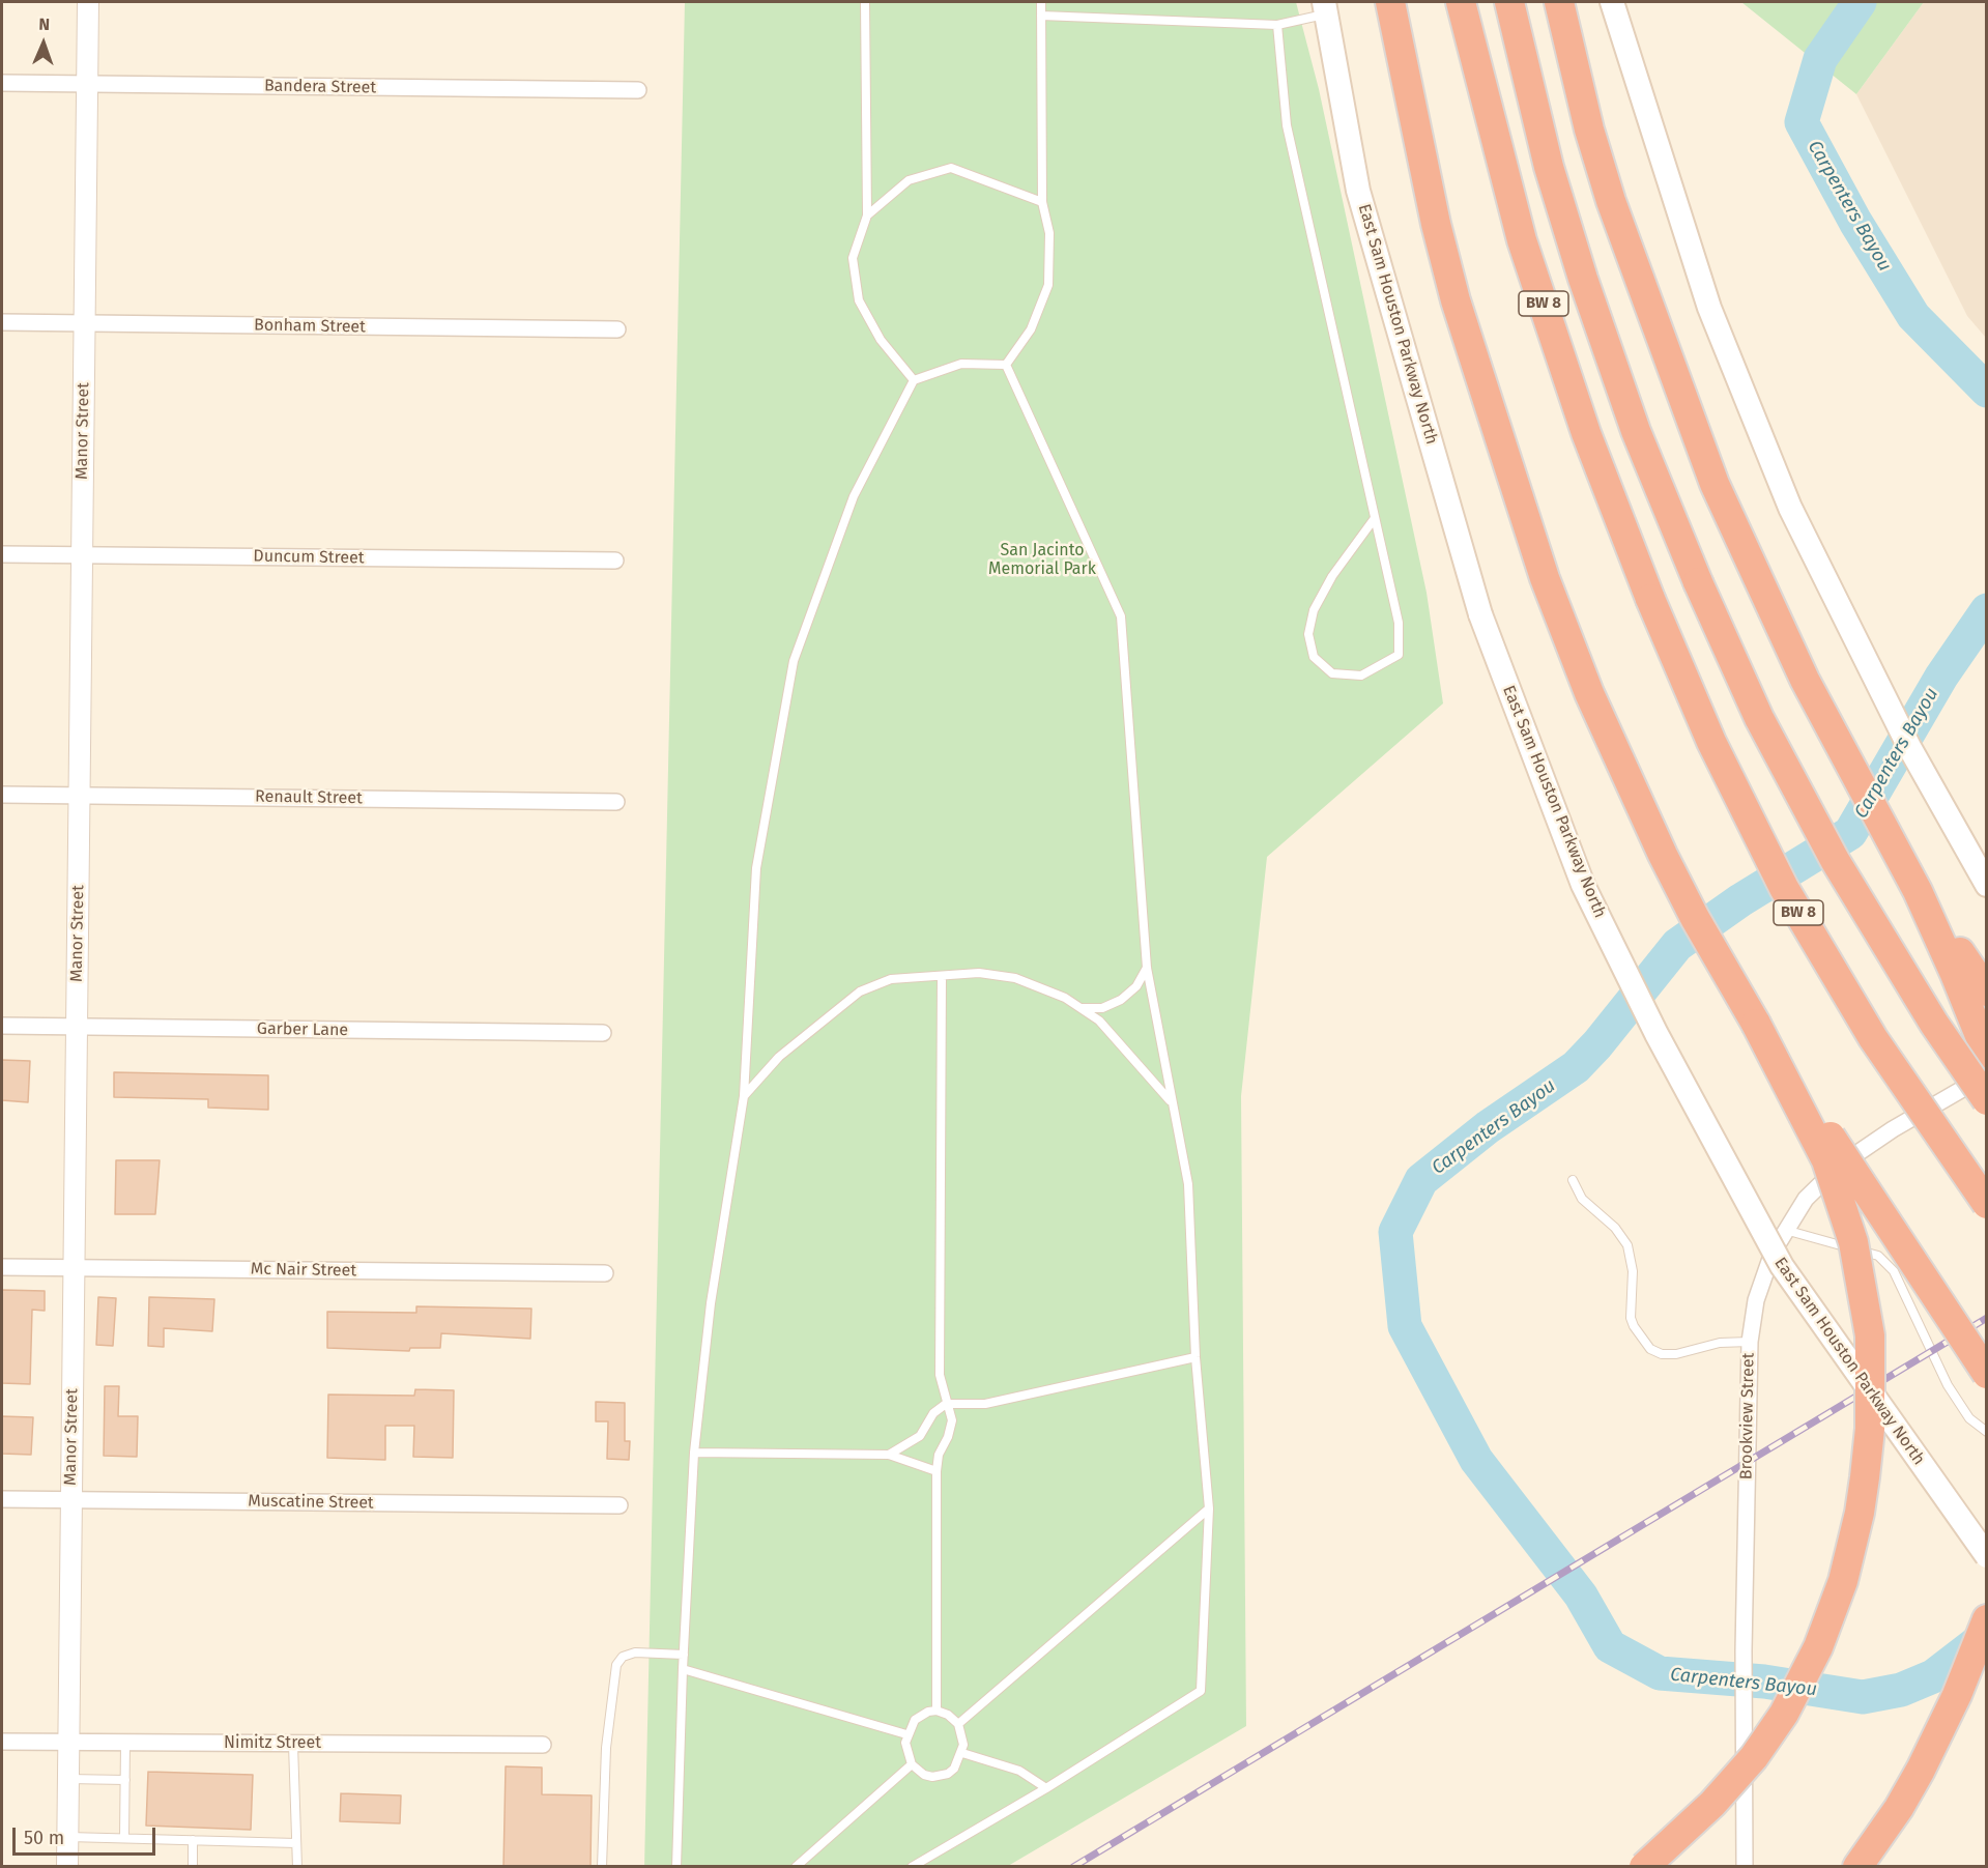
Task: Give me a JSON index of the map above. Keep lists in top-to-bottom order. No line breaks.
{"streets":{"highway":["BW 8"],"main road":["East Sam Houston Parkway North"],"street":["Bandera Street","Bonham Street","Manor Street","Duncum Street","Renault Street","Garber Lane","Mc Nair Street","Brookview Street","Muscatine Street","Nimitz Street"]},"crossings":[["Bandera Street","Manor Street"],["Bonham Street","Manor Street"],["Manor Street","Duncum Street"],["Manor Street","Renault Street"],["Manor Street","Garber Lane"],["Manor Street","Mc Nair Street"],["Manor Street","Muscatine Street"],["Manor Street","Nimitz Street"]],"water":["Carpenters Bayou"],"parks":["San Jacinto Memorial Park"],"scale_bar":"50 m","north":"top"}
